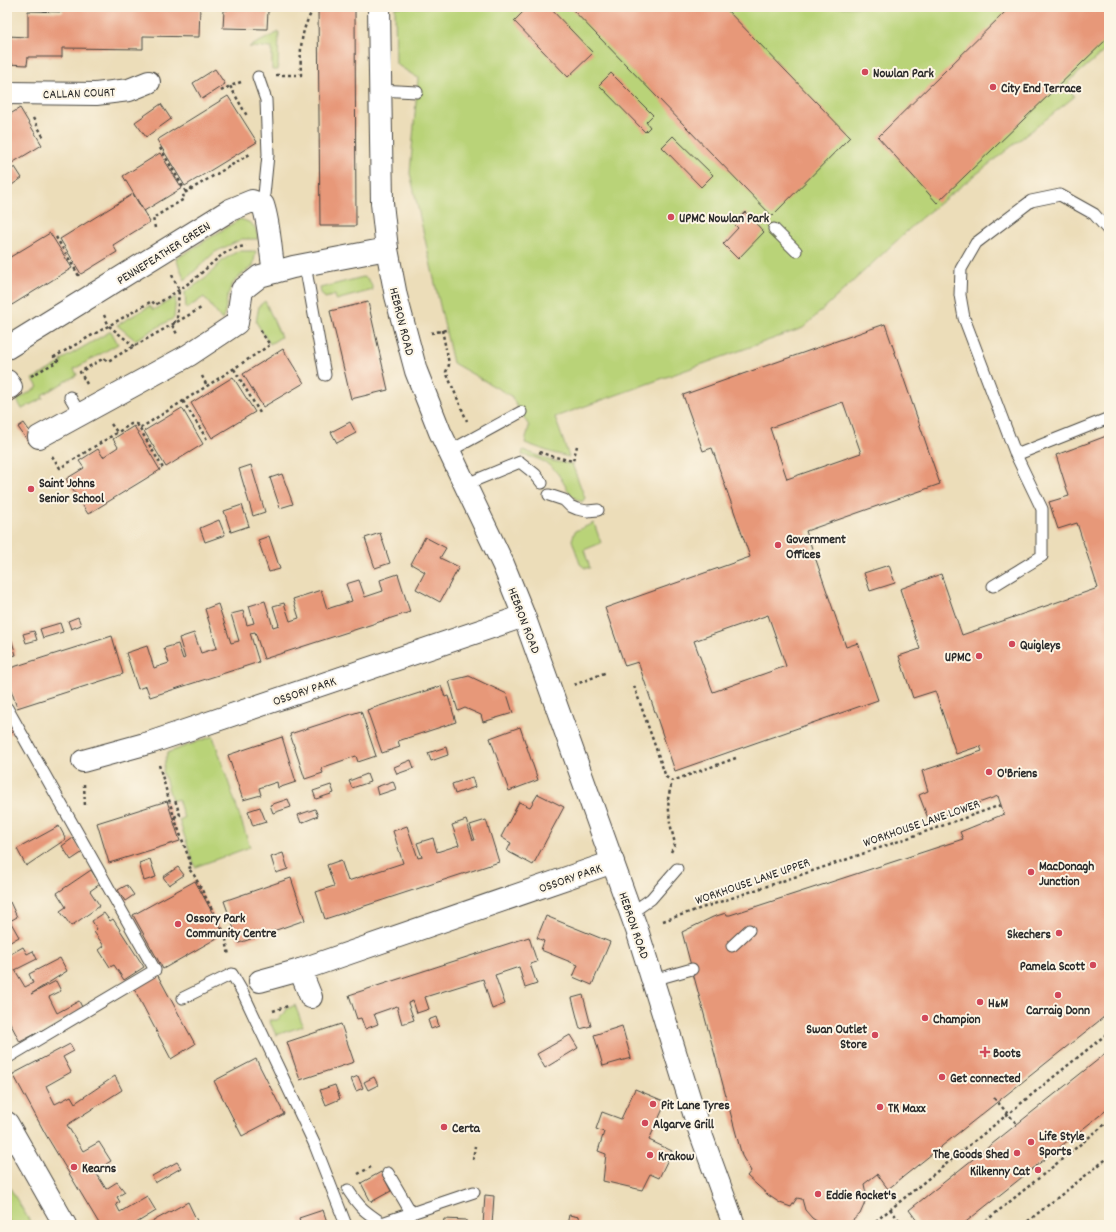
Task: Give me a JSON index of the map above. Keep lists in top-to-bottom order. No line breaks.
{"streets":{"street":["CALLAN COURT","PENNEFEATHER GREEN","HEBRON ROAD","OSSORY PARK"],"path":["WORKHOUSE LANE LOWER","WORKHOUSE LANE UPPER"]},"crossings":[["HEBRON ROAD","OSSORY PARK"],["WORKHOUSE LANE LOWER","WORKHOUSE LANE UPPER"]],"places":{"other":["Nowlan Park","City End Terrace","UPMC Nowlan Park","Saint Johns Senior School","Government Offices","Quigleys","UPMC","O'Briens","MacDonagh Junction","Ossory Park Community Centre","Skechers","Pamela Scott","Carraig Donn","H&M","Champion","Swan Outlet Store","Get connected","Pit Lane Tyres","TK Maxx","Algarve Grill","Certa","Life Style Sports","The Goods Shed","Krakow","Kearns","Kilkenny Cat","Eddie Rocket's"],"health":["Boots"]}}
